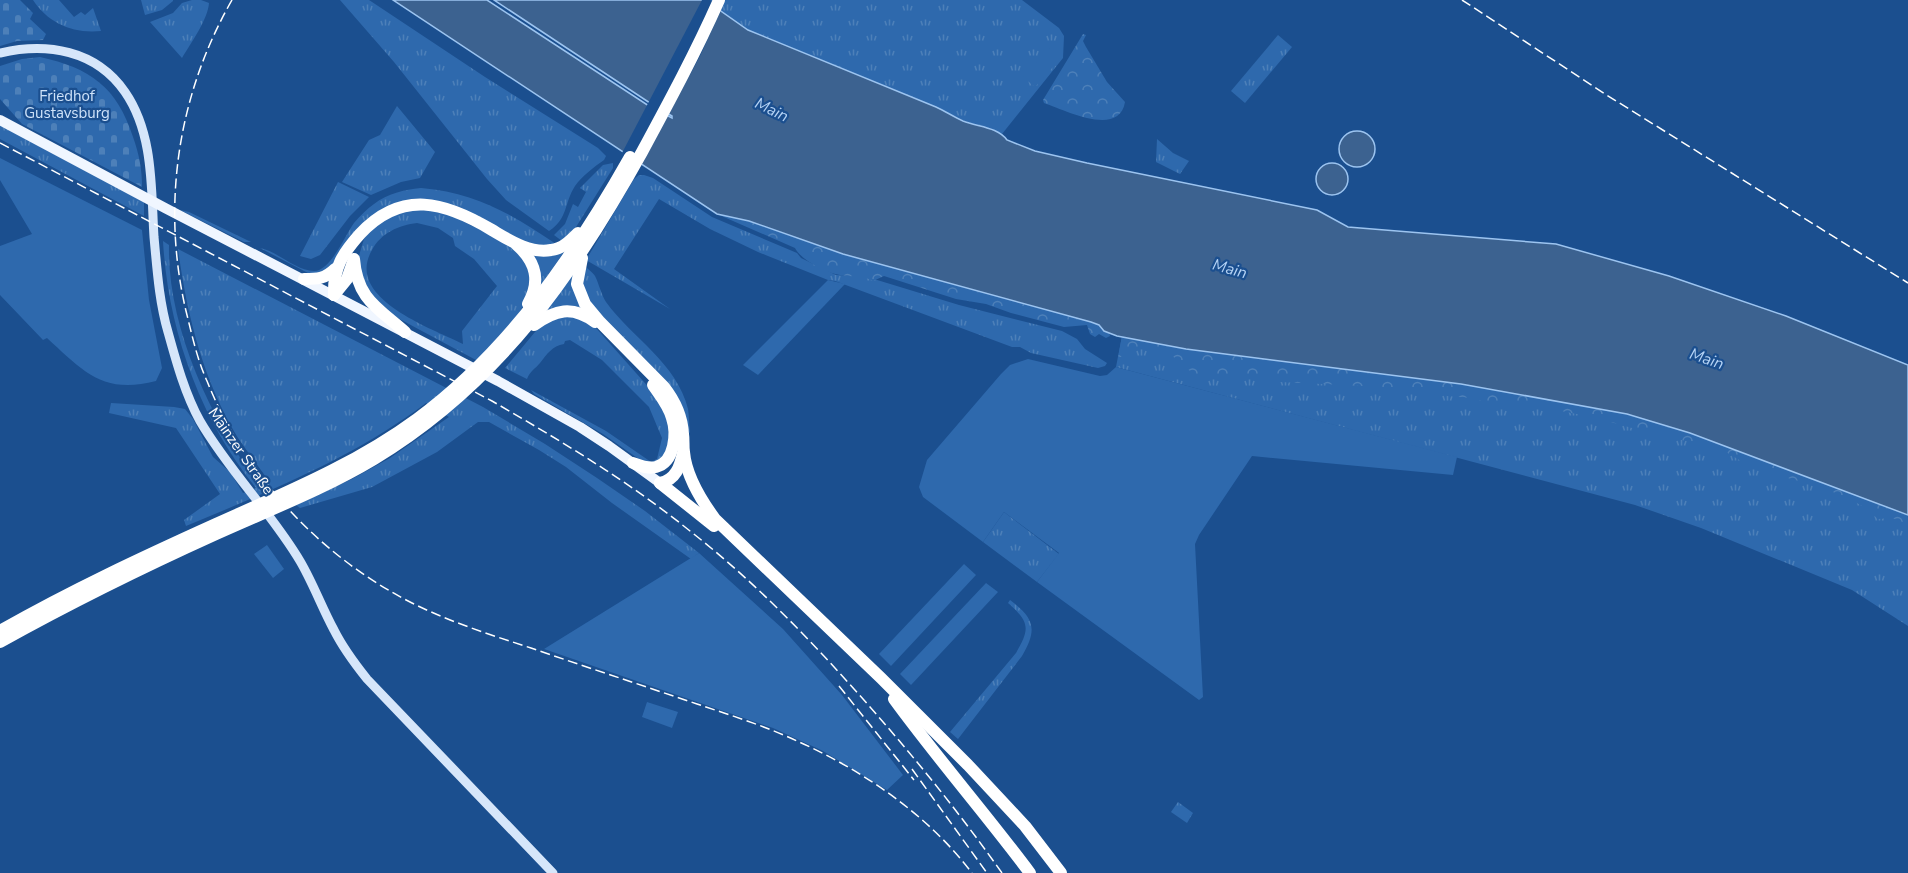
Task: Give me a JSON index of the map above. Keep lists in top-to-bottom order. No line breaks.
{"streets":{"main road":["Mainzer Straße"]},"water":["Main"],"parks":["Friedhof Gustavsburg"]}
